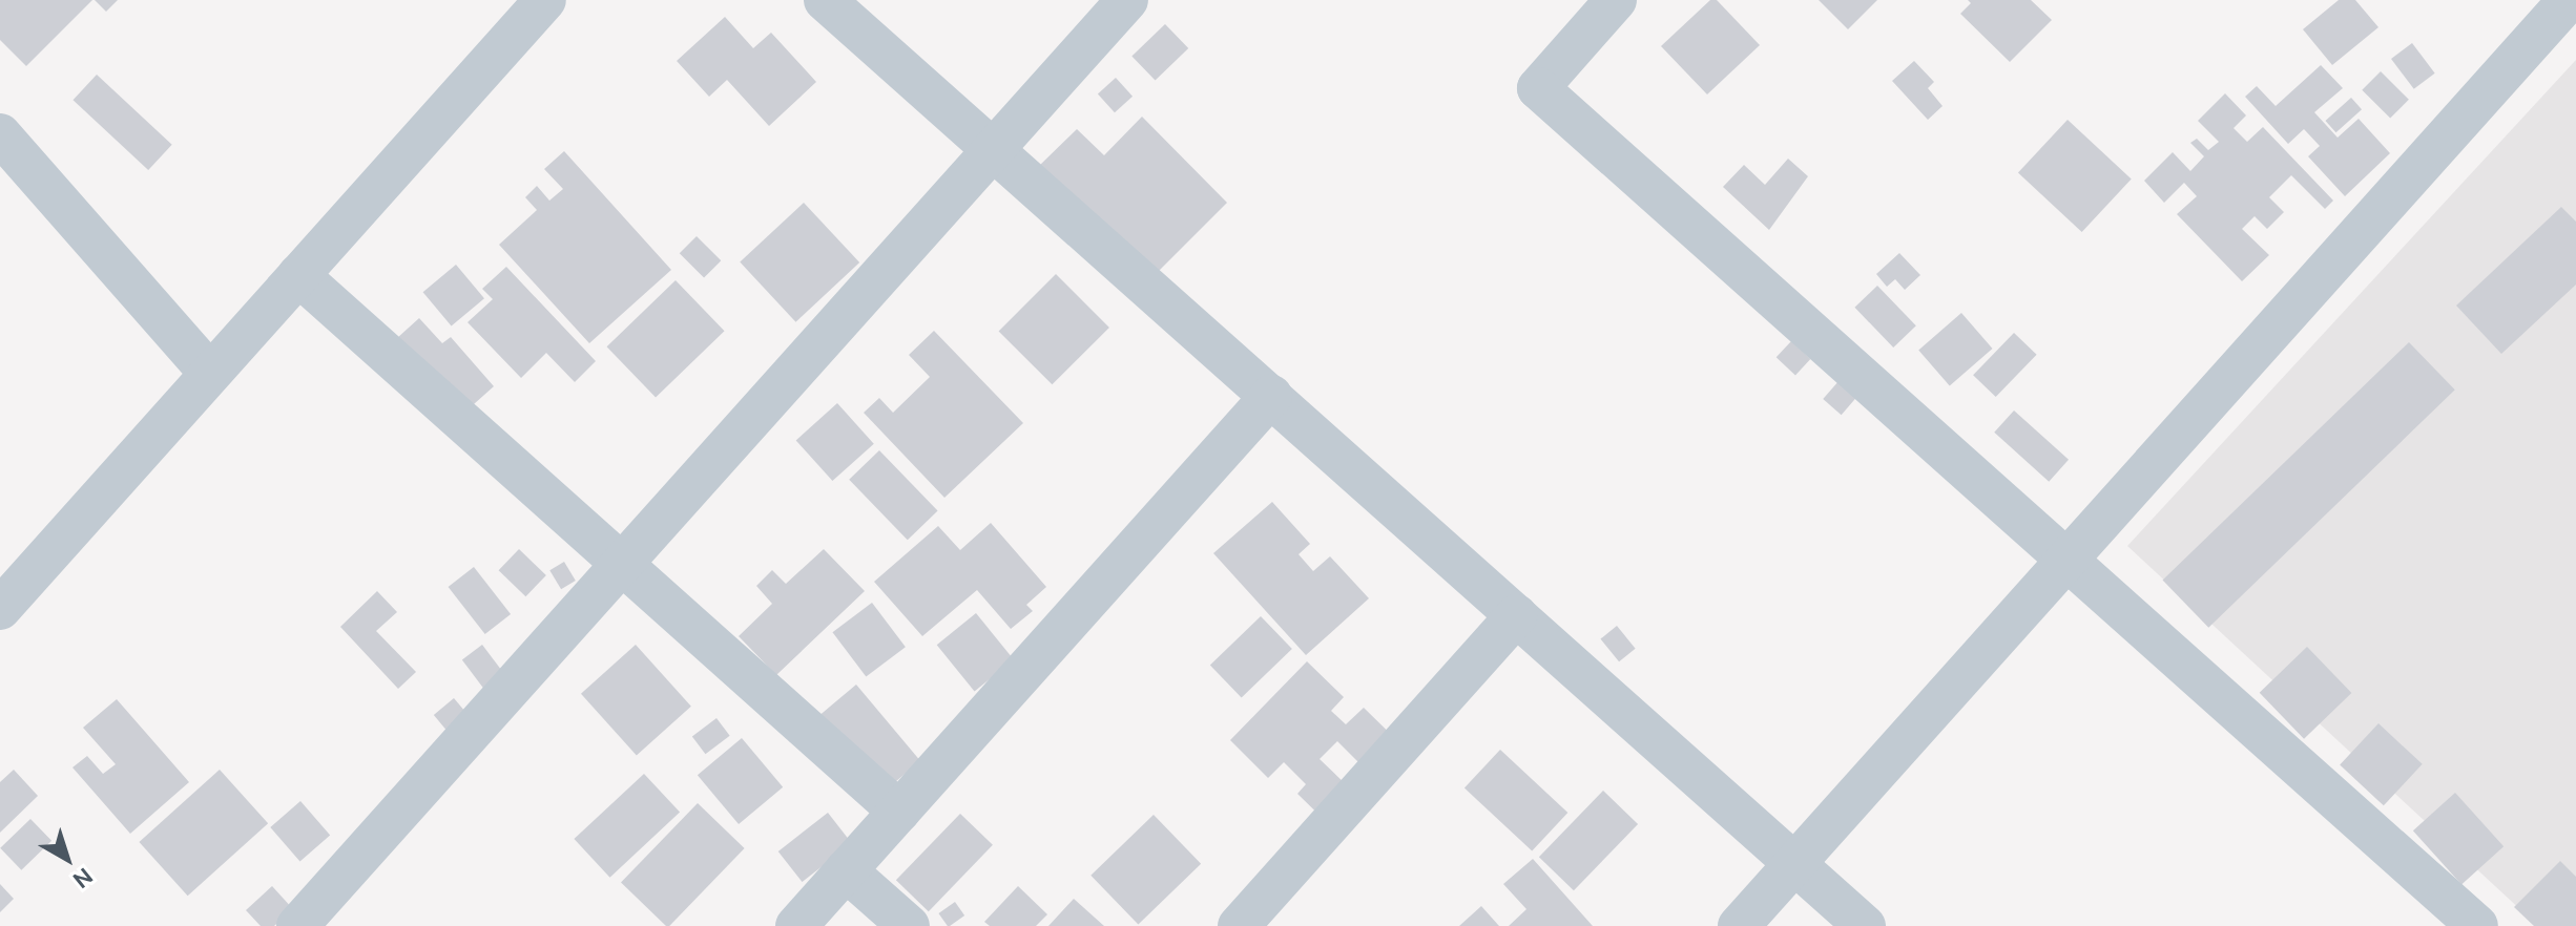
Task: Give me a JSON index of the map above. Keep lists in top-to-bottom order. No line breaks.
{"north":"bottom right"}
